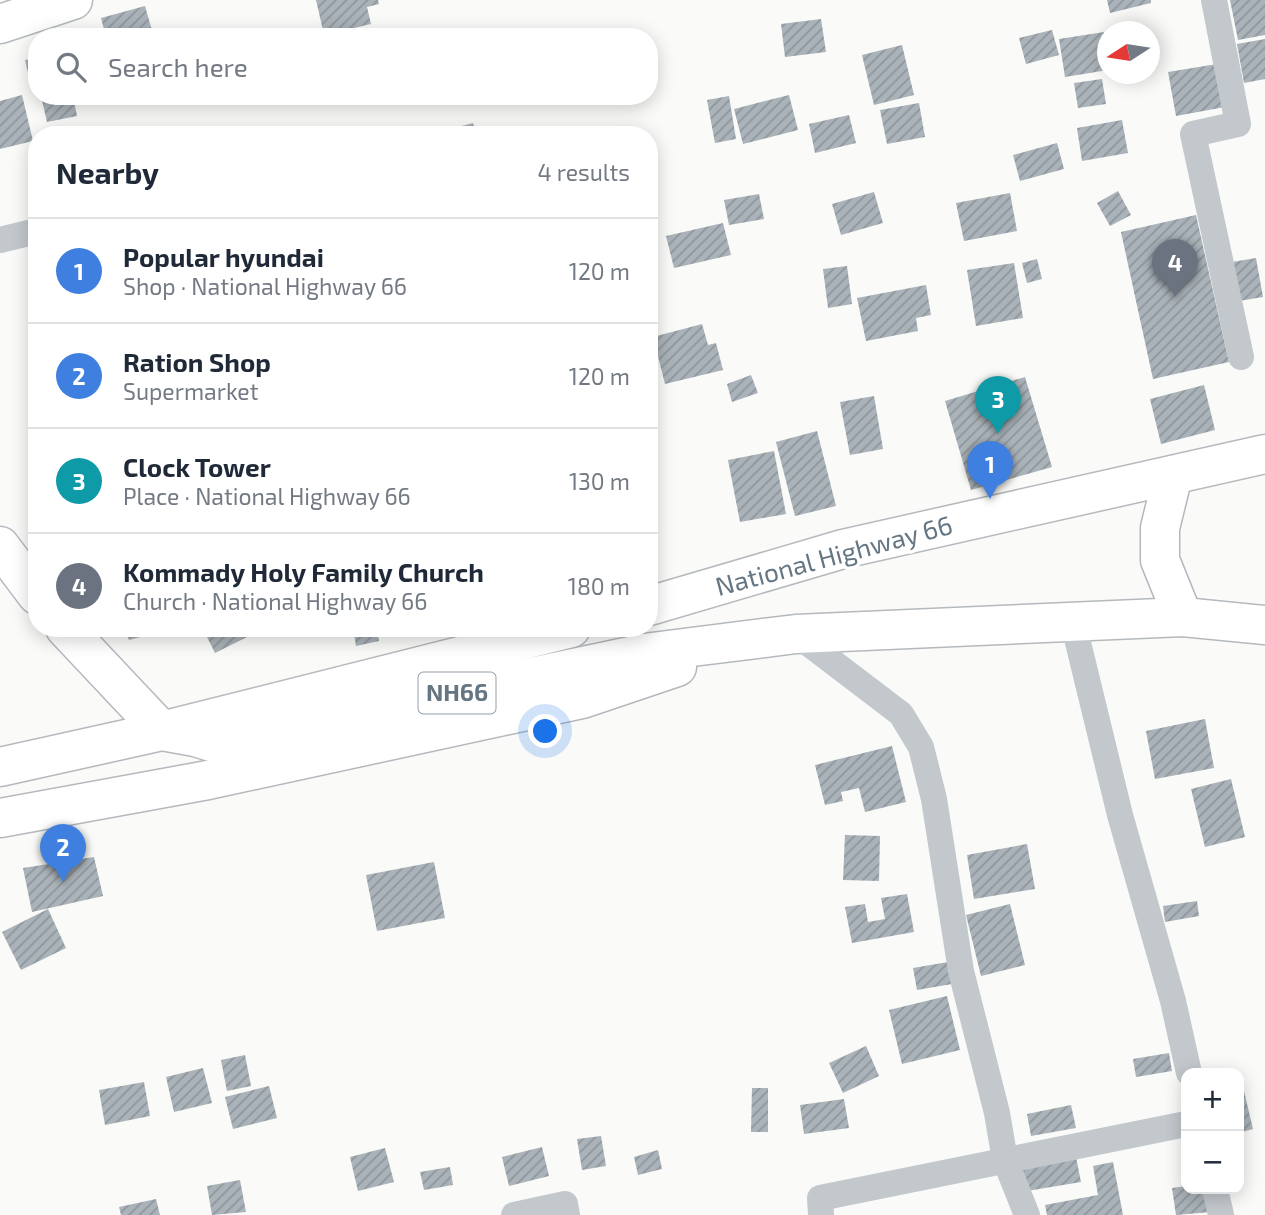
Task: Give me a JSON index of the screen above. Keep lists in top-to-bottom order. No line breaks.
{"streets":{"main road":["National Highway 66","NH66"]},"north":"left","page":{"search":"Search here","heading":["Nearby","4 results"],"list":[{"mark":"1","name":"Popular hyundai","note":"Shop · National Highway 66","value":"120 m"},{"mark":"2","name":"Ration Shop","note":"Supermarket","value":"120 m"},{"mark":"3","name":"Clock Tower","note":"Place · National Highway 66","value":"130 m"},{"mark":"4","name":"Kommady Holy Family Church","note":"Church · National Highway 66","value":"180 m"}],"pins":["4","3","1","2"],"map_buttons":["+","−"]}}
